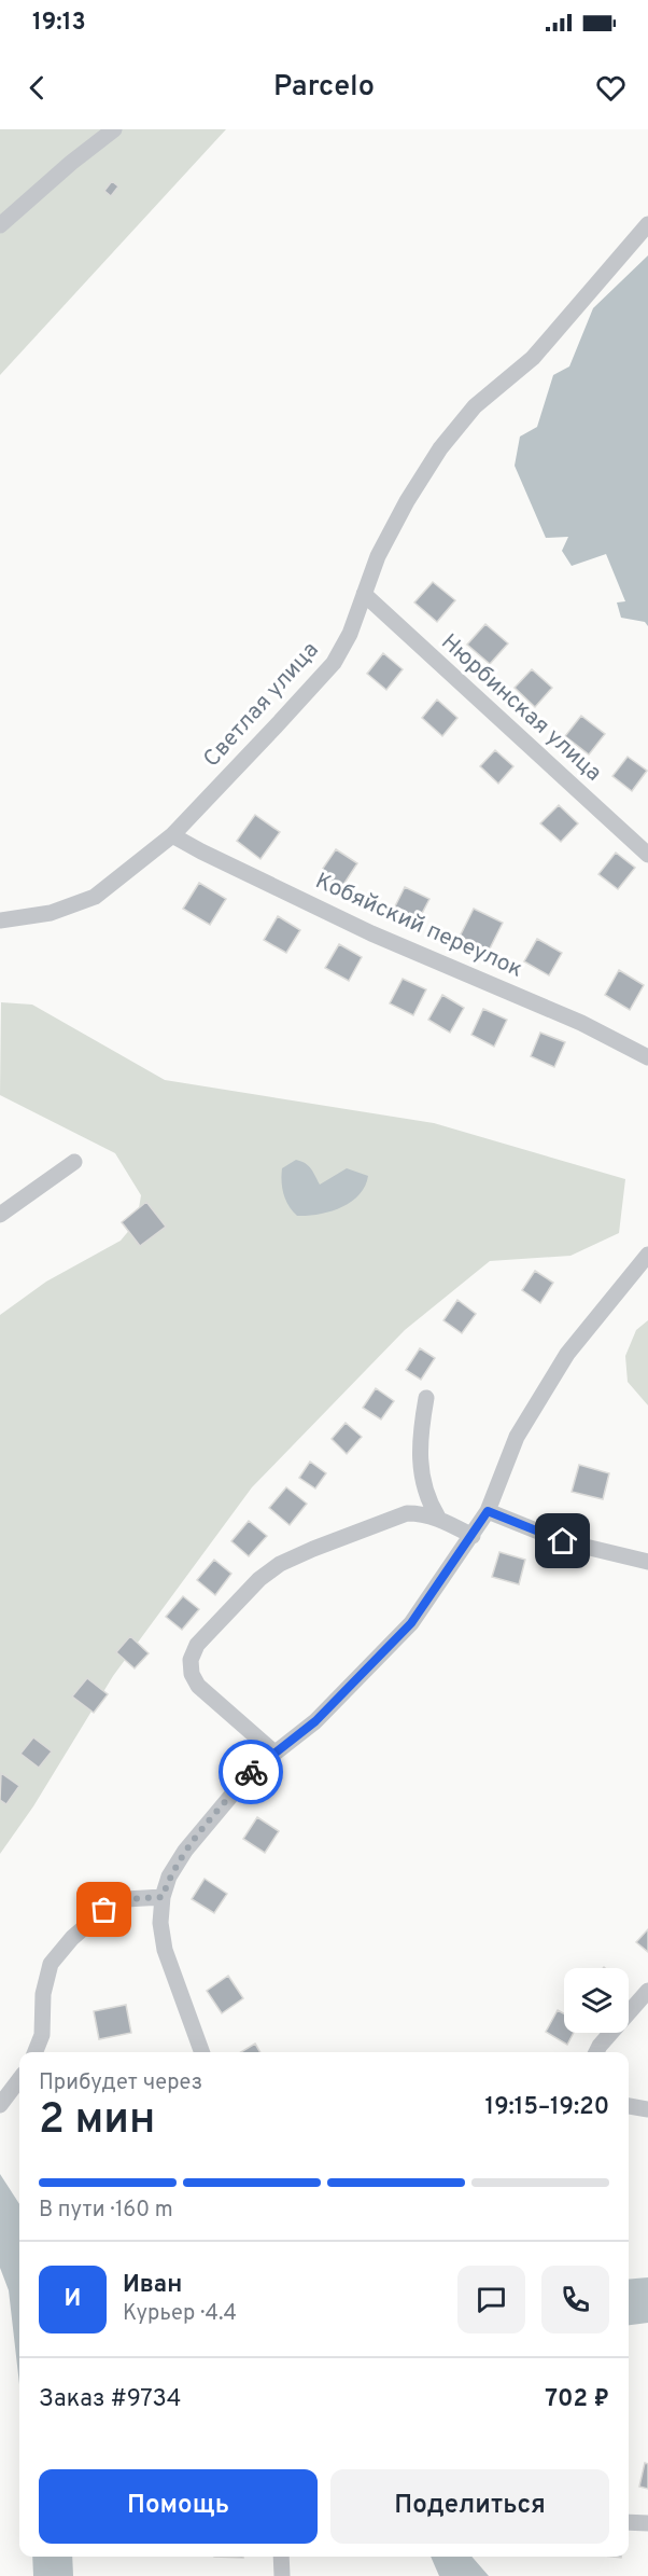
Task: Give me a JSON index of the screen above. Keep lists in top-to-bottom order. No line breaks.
{"streets":{"street":["Светлая улица","Нюрбинская улица","Кобяйский переулок"]},"crossings":[["Светлая улица","Нюрбинская улица"],["Светлая улица","Кобяйский переулок"]],"page":{"status":"19:13","header":"Parcelo","heading":["2 мин","Прибудет через","19:15–19:20"],"panel":["Иван","Курьер · 4.4","Заказ #9734","702 ₽"],"bar":"В пути · 160 m","round":"И","buttons":["Помощь","Поделиться"]}}
